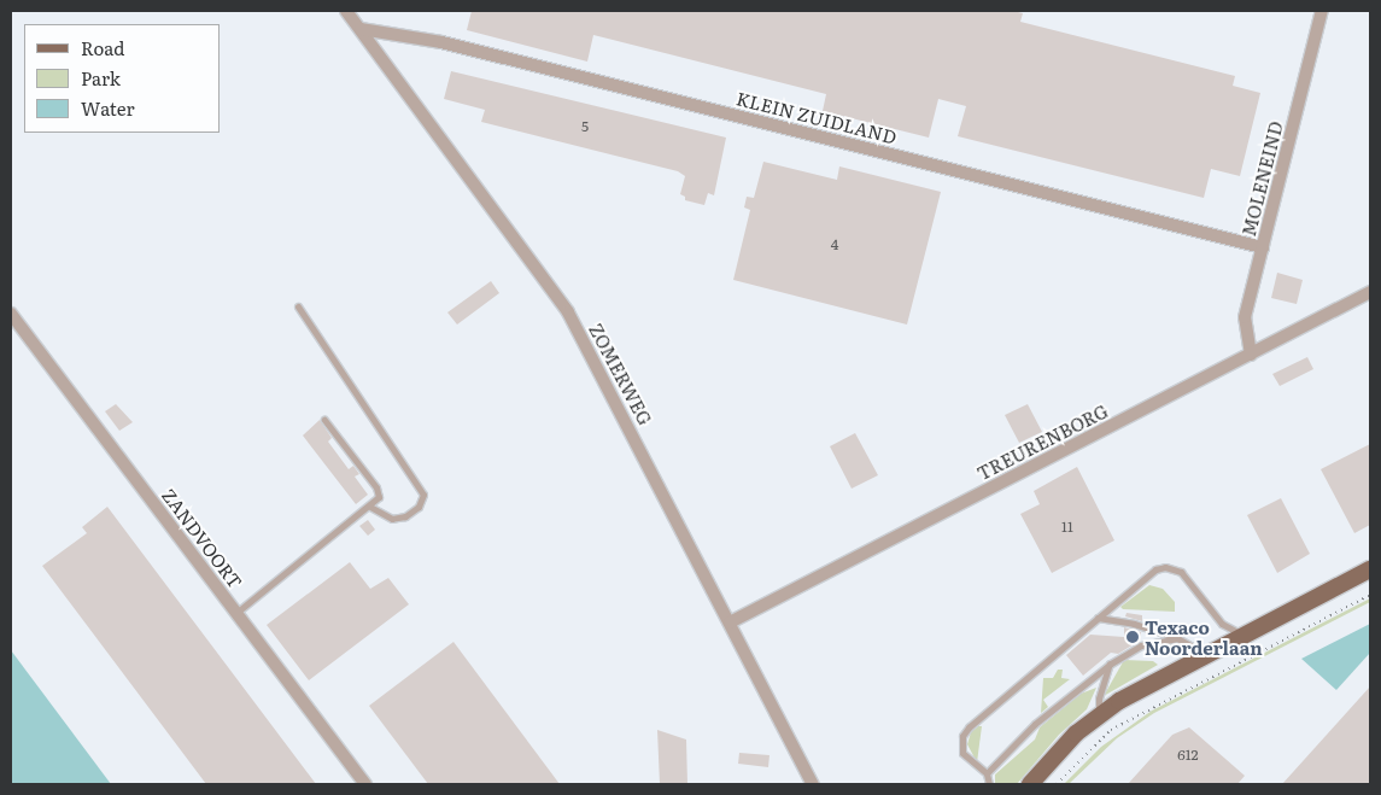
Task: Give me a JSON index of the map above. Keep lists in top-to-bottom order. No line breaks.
{"streets":{"street":["KLEIN ZUIDLAND","MOLENEIND","ZOMERWEG","TREURENBORG","ZANDVOORT"]},"crossings":[["KLEIN ZUIDLAND","MOLENEIND"],["KLEIN ZUIDLAND","ZOMERWEG"],["MOLENEIND","TREURENBORG"],["ZOMERWEG","TREURENBORG"]],"places":["Texaco Noorderlaan"],"house_numbers":["5","4","11","612"],"legend":["Road","Park","Water"]}
